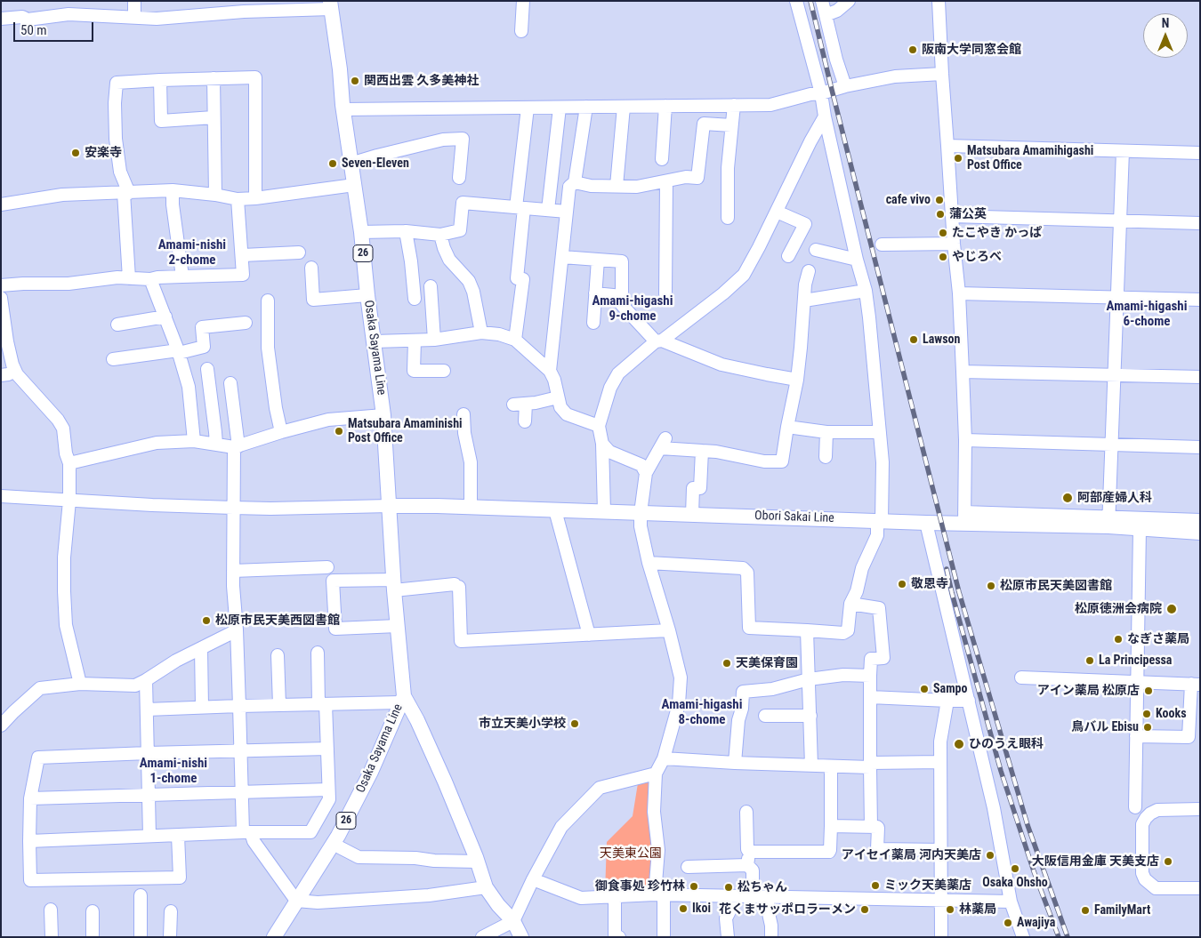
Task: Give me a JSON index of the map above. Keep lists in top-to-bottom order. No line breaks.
{"streets":{"main road":["26","Osaka Sayama Line","Obori Sakai Line"]},"crossings":[["Osaka Sayama Line","Obori Sakai Line"]],"districts":["Amami-nishi 2-chome","Amami-higashi 9-chome","Amami-higashi 6-chome","Amami-higashi 8-chome","Amami-nishi 1-chome"],"parks":["天美東公園"],"places":["阪南大学同窓会館","関西出雲 久多美神社","安楽寺","Matsubara Amamihigashi Post Office","Seven-Eleven","cafe vivo","蒲公英","たこやき かっぱ","やじろべ","Lawson","Matsubara Amaminishi Post Office","阿部産婦人科","敬恩寺","松原市民天美図書館","松原徳洲会病院","松原市民天美西図書館","なぎさ薬局","La Principessa","天美保育園","Sampo","アイン薬局 松原店","Kooks","市立天美小学校","鳥バル Ebisu","ひのうえ眼科","アイセイ薬局 河内天美店","大阪信用金庫 天美支店","Osaka Ohsho","ミック天美薬店","御食事処 珍竹林","松ちゃん","Ikoi","花くまサッポロラーメン","林薬局","FamilyMart","Awajiya"],"scale_bar":"50 m","north":"top"}
